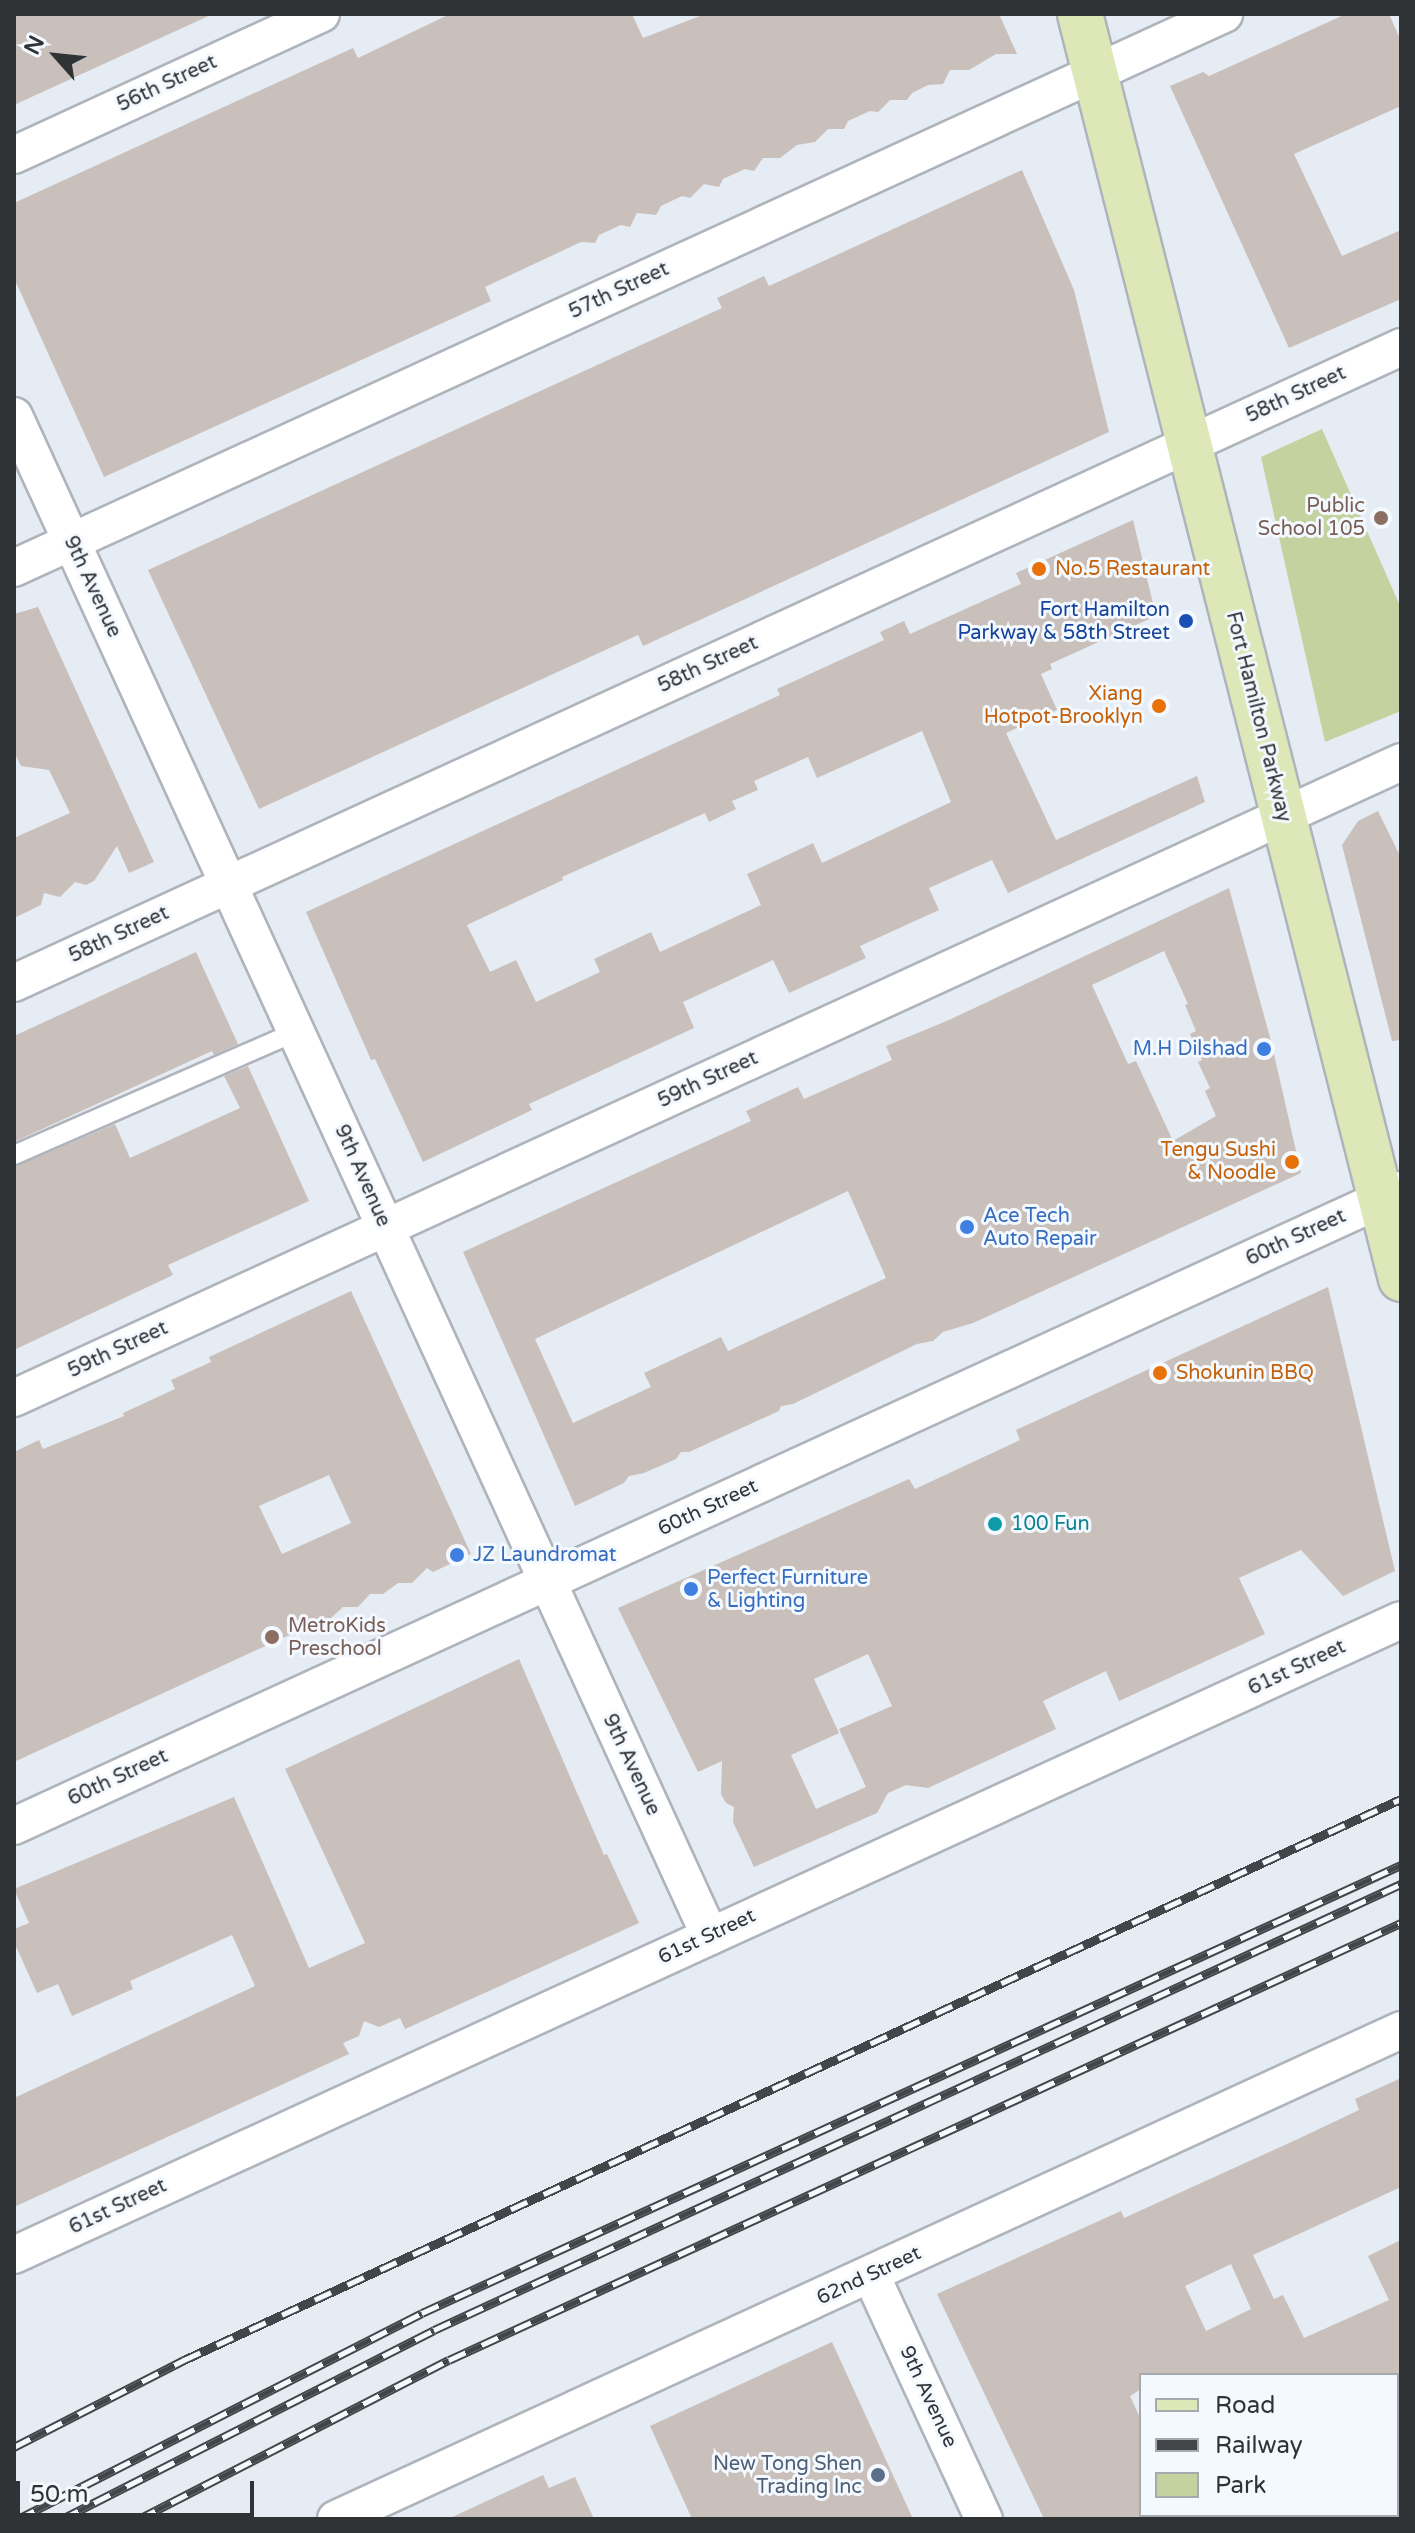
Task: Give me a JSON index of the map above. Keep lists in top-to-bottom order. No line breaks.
{"streets":{"main road":["Fort Hamilton Parkway"],"street":["56th Street","57th Street","58th Street","9th Avenue","59th Street","60th Street","61st Street","62nd Street"]},"crossings":[["57th Street","9th Avenue"],["57th Street","Fort Hamilton Parkway"],["58th Street","9th Avenue"],["58th Street","Fort Hamilton Parkway"],["9th Avenue","59th Street"],["9th Avenue","60th Street"],["9th Avenue","61st Street"],["9th Avenue","62nd Street"],["Fort Hamilton Parkway","59th Street"],["Fort Hamilton Parkway","60th Street"]],"places":["Public School 105","No.5 Restaurant","Fort Hamilton Parkway & 58th Street","Xiang Hotpot-Brooklyn","M.H Dilshad","Tengu Sushi & Noodle","Ace Tech Auto Repair","Shokunin BBQ","100 Fun","JZ Laundromat","Perfect Furniture & Lighting","MetroKids Preschool","New Tong Shen Trading Inc"],"legend":["Road","Railway","Park"],"scale_bar":"50 m","north":"top left"}
